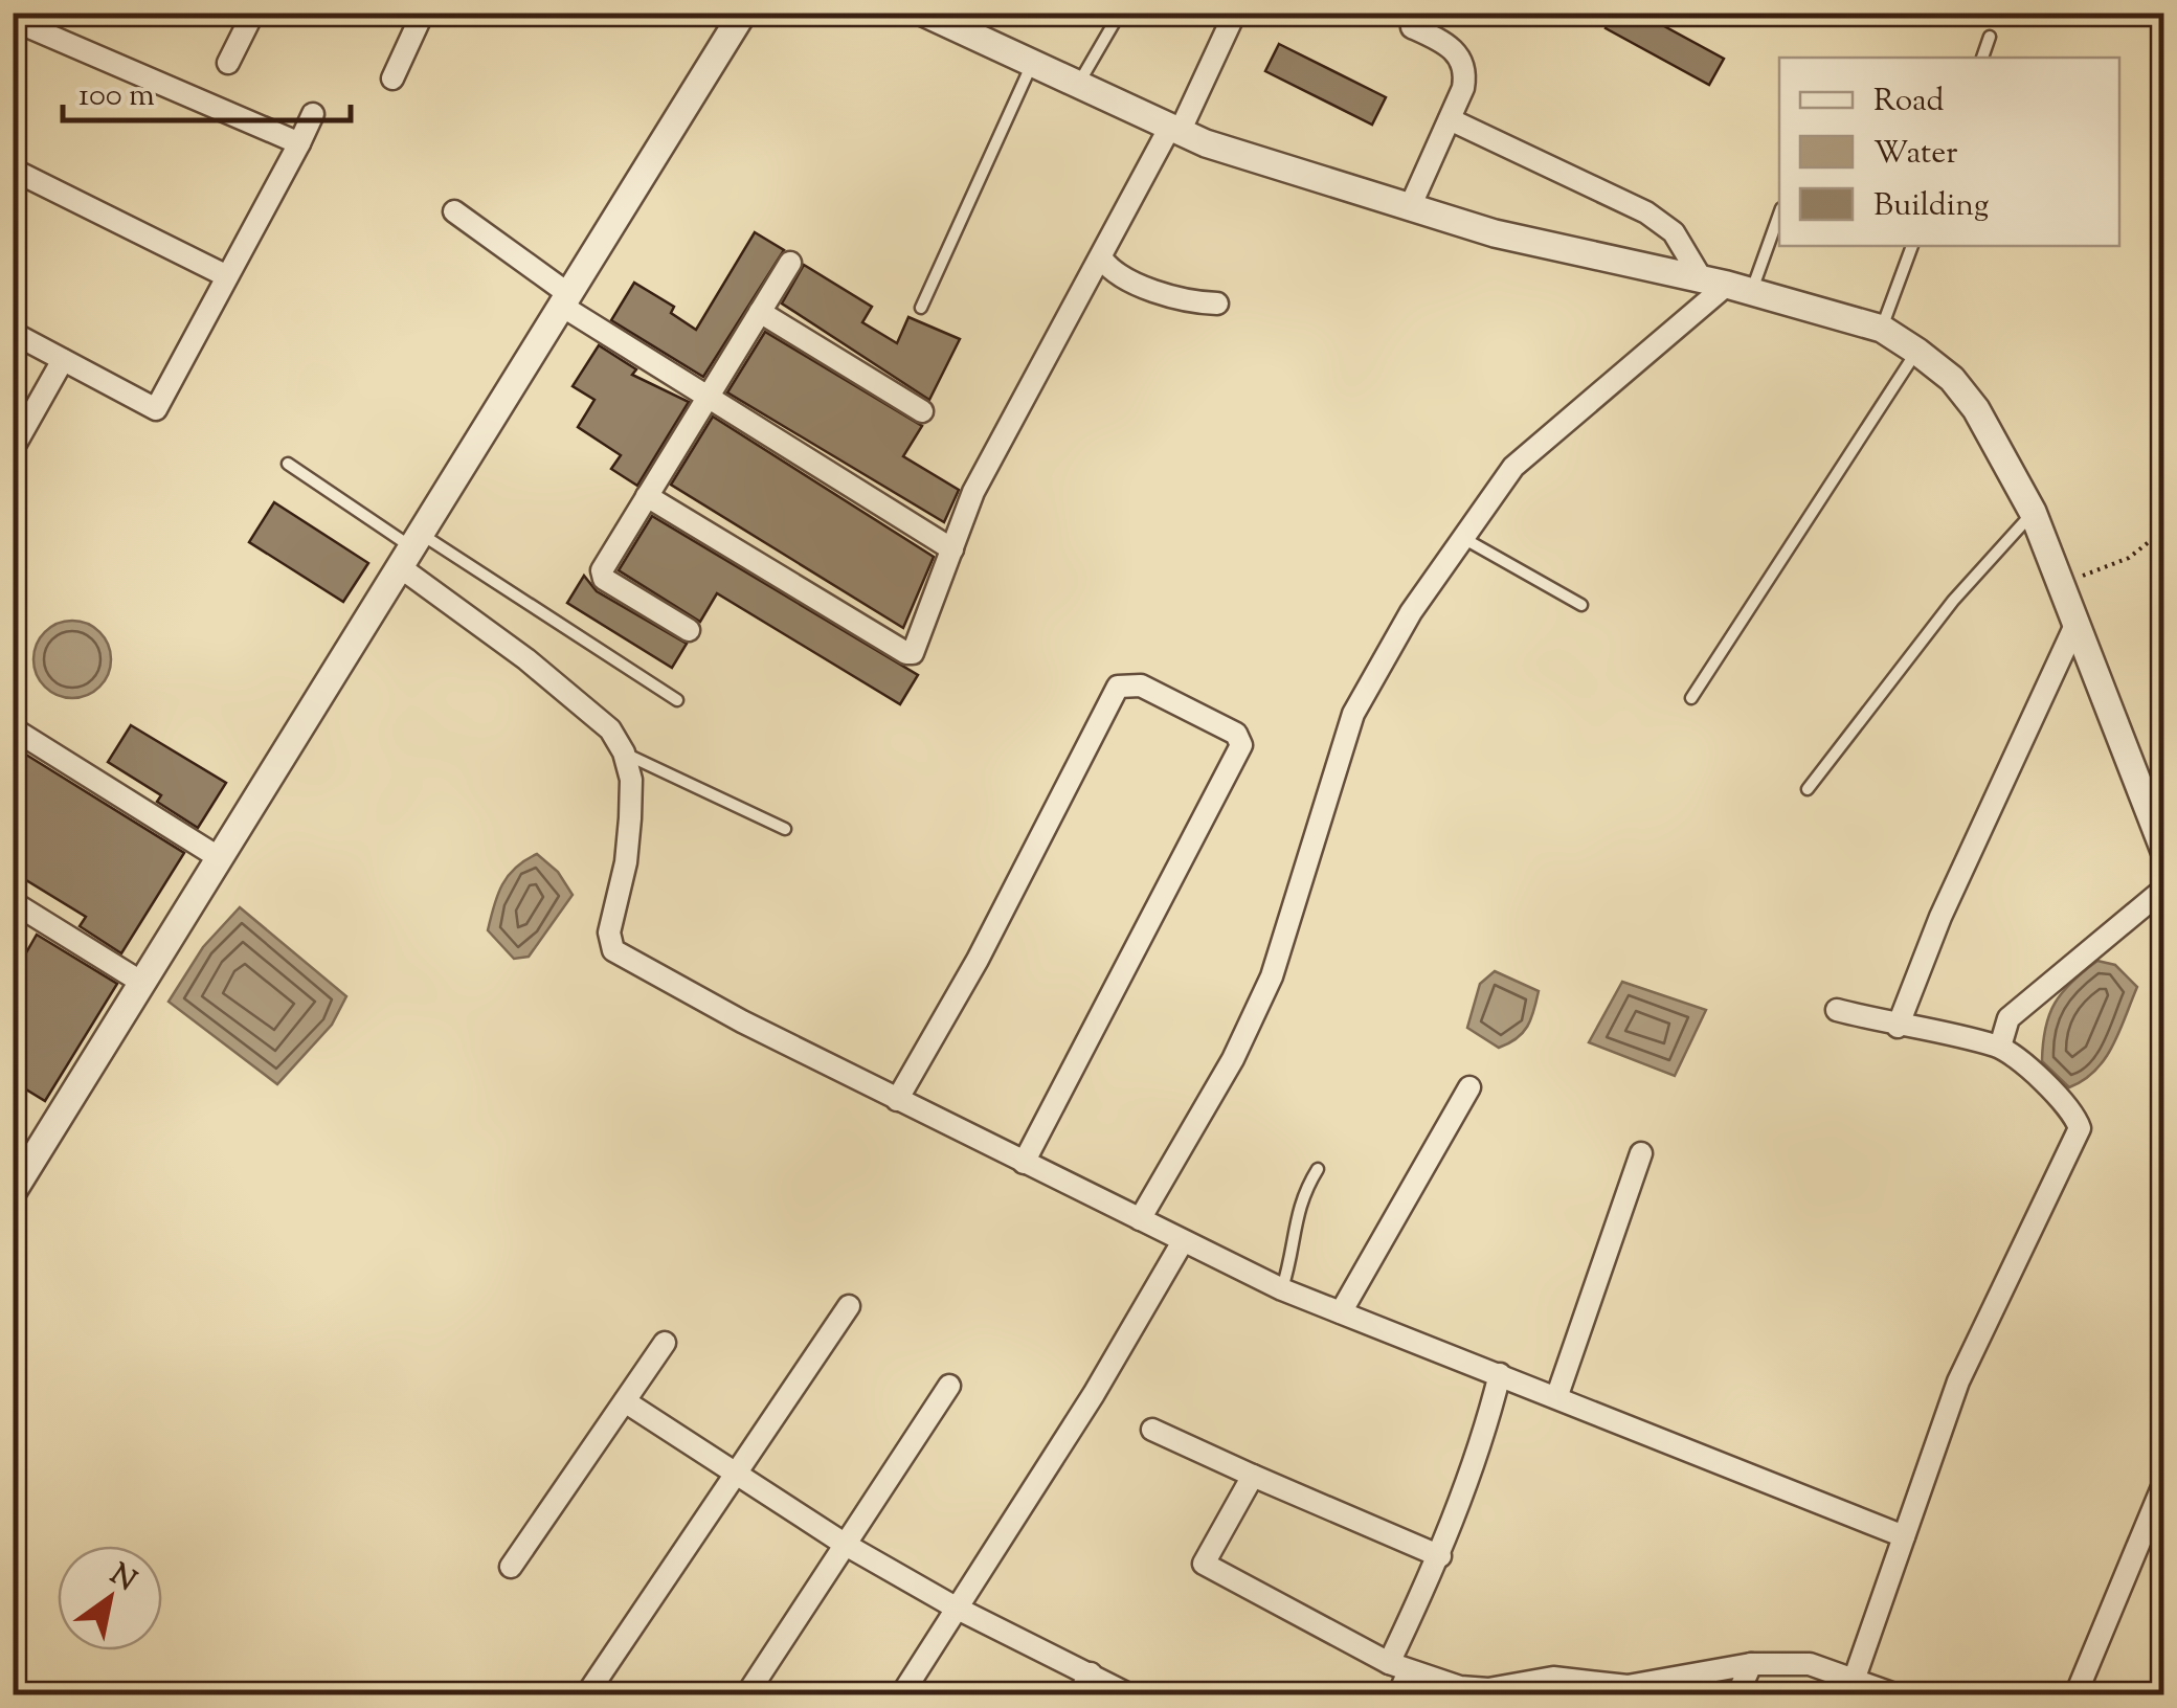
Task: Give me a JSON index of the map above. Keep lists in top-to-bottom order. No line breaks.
{"legend":["Road","Water","Building"],"scale_bar":"100 m","north":"top right"}
